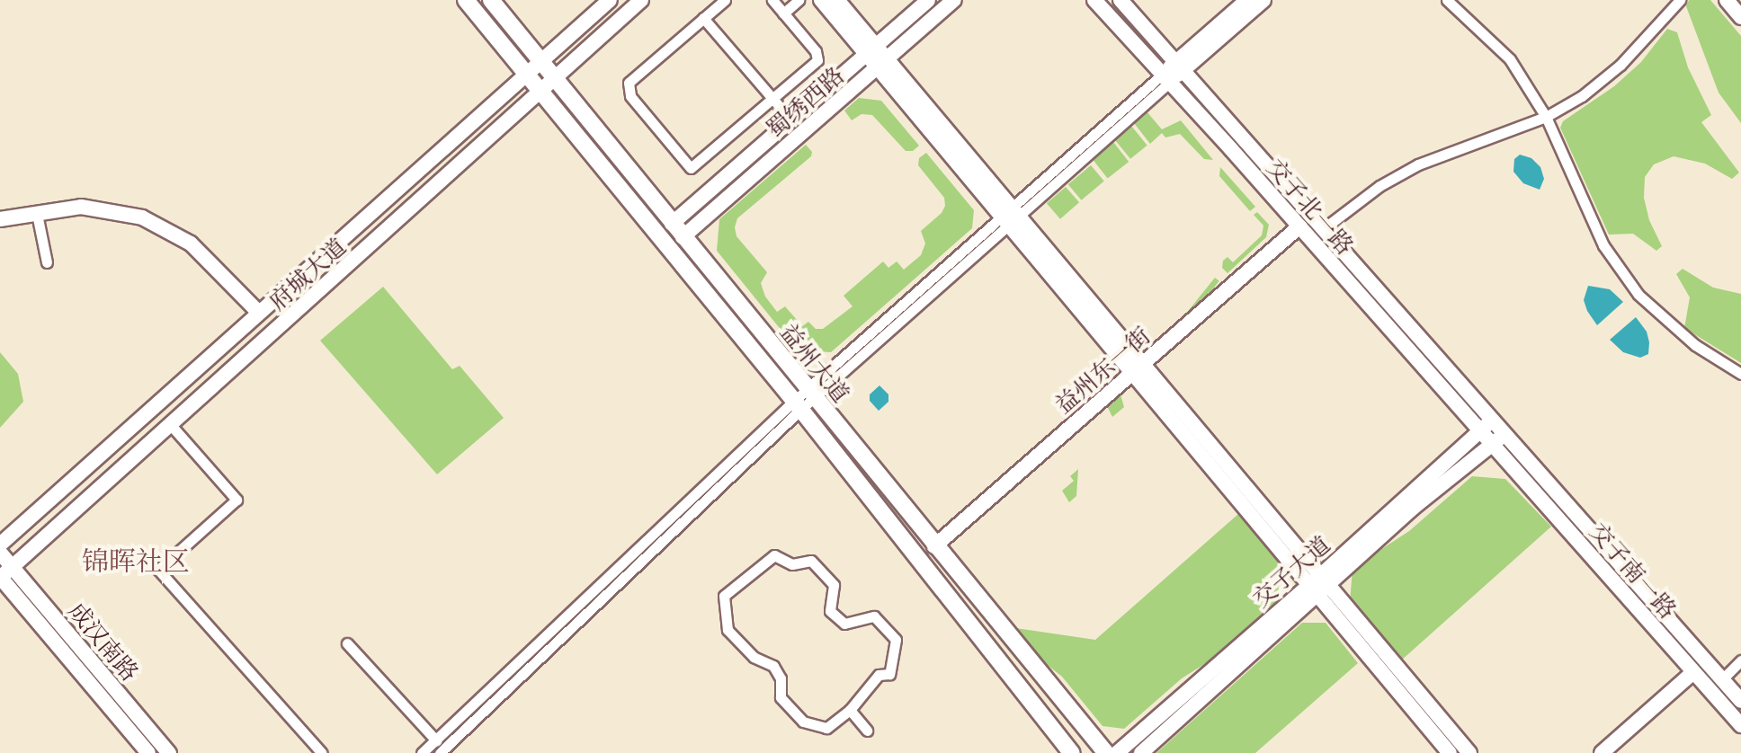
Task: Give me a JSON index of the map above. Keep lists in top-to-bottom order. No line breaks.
{"streets":{"main road":["益州大道"],"street":["蜀绣西路","交子北一路","府城大道","益州东一街","交子南一路","交子大道","成汉南路"]},"crossings":[["蜀绣西路","益州大道"],["交子北一路","益州东一街"],["交子北一路","交子南一路"],["交子北一路","交子大道"],["府城大道","益州大道"],["府城大道","成汉南路"],["益州大道","益州东一街"],["交子南一路","交子大道"]],"districts":["锦晖社区"]}
